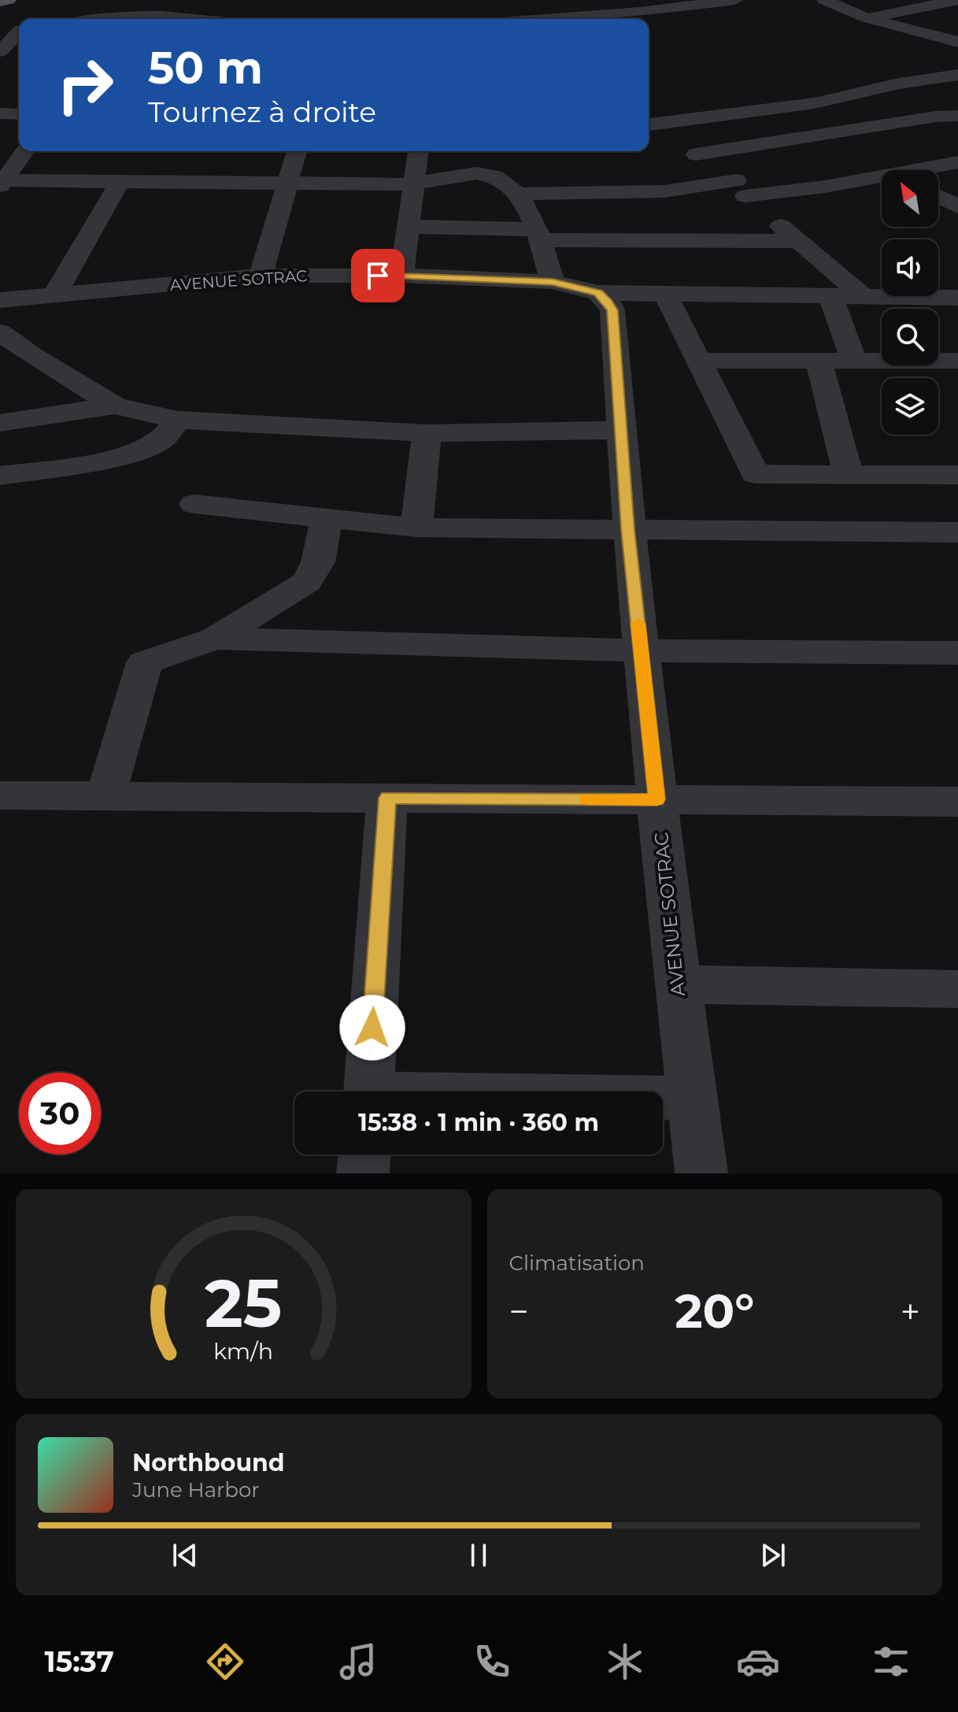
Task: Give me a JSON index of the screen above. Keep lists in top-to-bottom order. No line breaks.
{"streets":{"street":["AVENUE SOTRAC"]},"north":"top left","page":{"turn":["50 m","Tournez à droite"],"limit":"30","trip":"15:38 · 1 min · 360 m","tile":"Climatisation","heat":["−","20°","+"],"song":["Northbound","June Harbor"],"tabs":"15:37","gauge":["25","km/h"]}}
